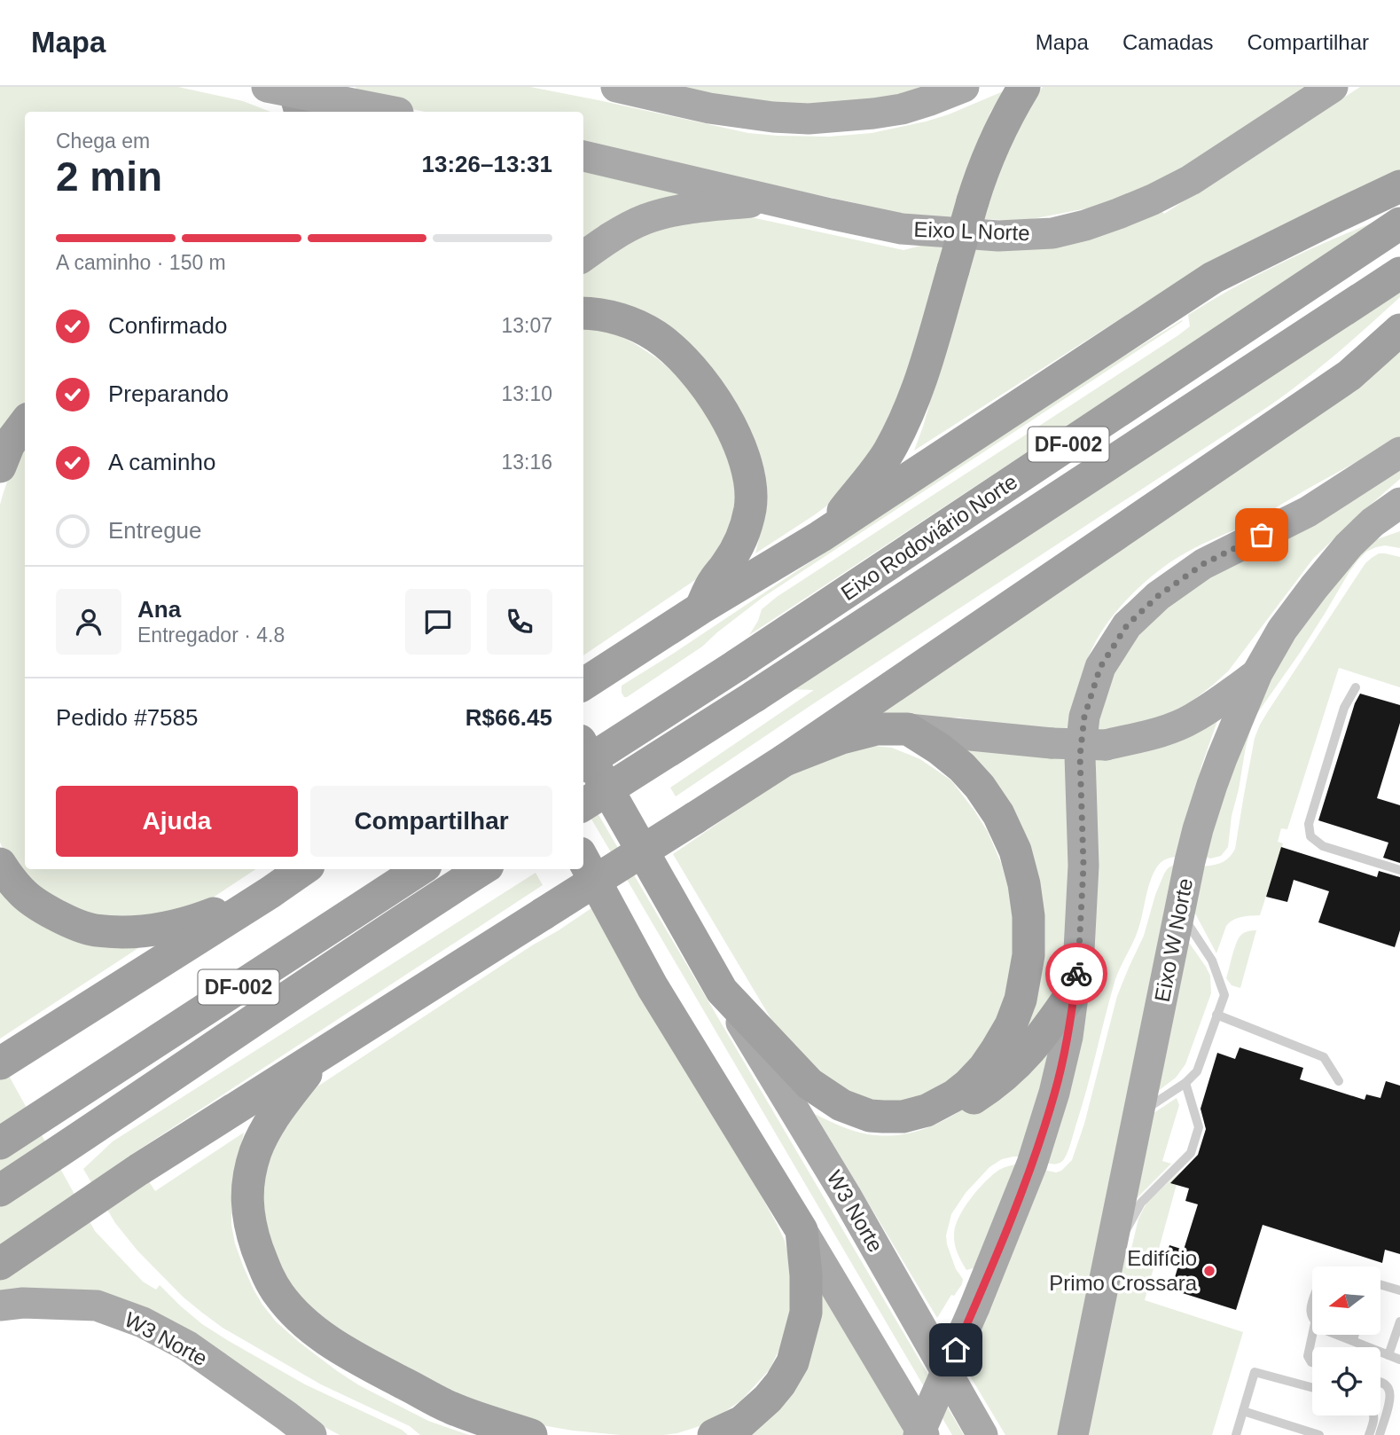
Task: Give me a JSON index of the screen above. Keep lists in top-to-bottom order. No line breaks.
{"streets":{"highway":["DF-002","Eixo Rodoviário Norte"],"main road":["Eixo L Norte","Eixo W Norte","W3 Norte"]},"places":["Edifício Primo Crossara"],"north":"left","page":{"header":"Mapa","nav":["Mapa","Camadas","Compartilhar"],"heading":["2 min","Chega em","13:26–13:31"],"panel":["Ana","Entregador · 4.8","Pedido #7585","R$66.45"],"bar":"A caminho · 150 m","list":[["Confirmado","13:07"],["Preparando","13:10"],["A caminho","13:16"],"Entregue"],"buttons":["Ajuda","Compartilhar"]}}
